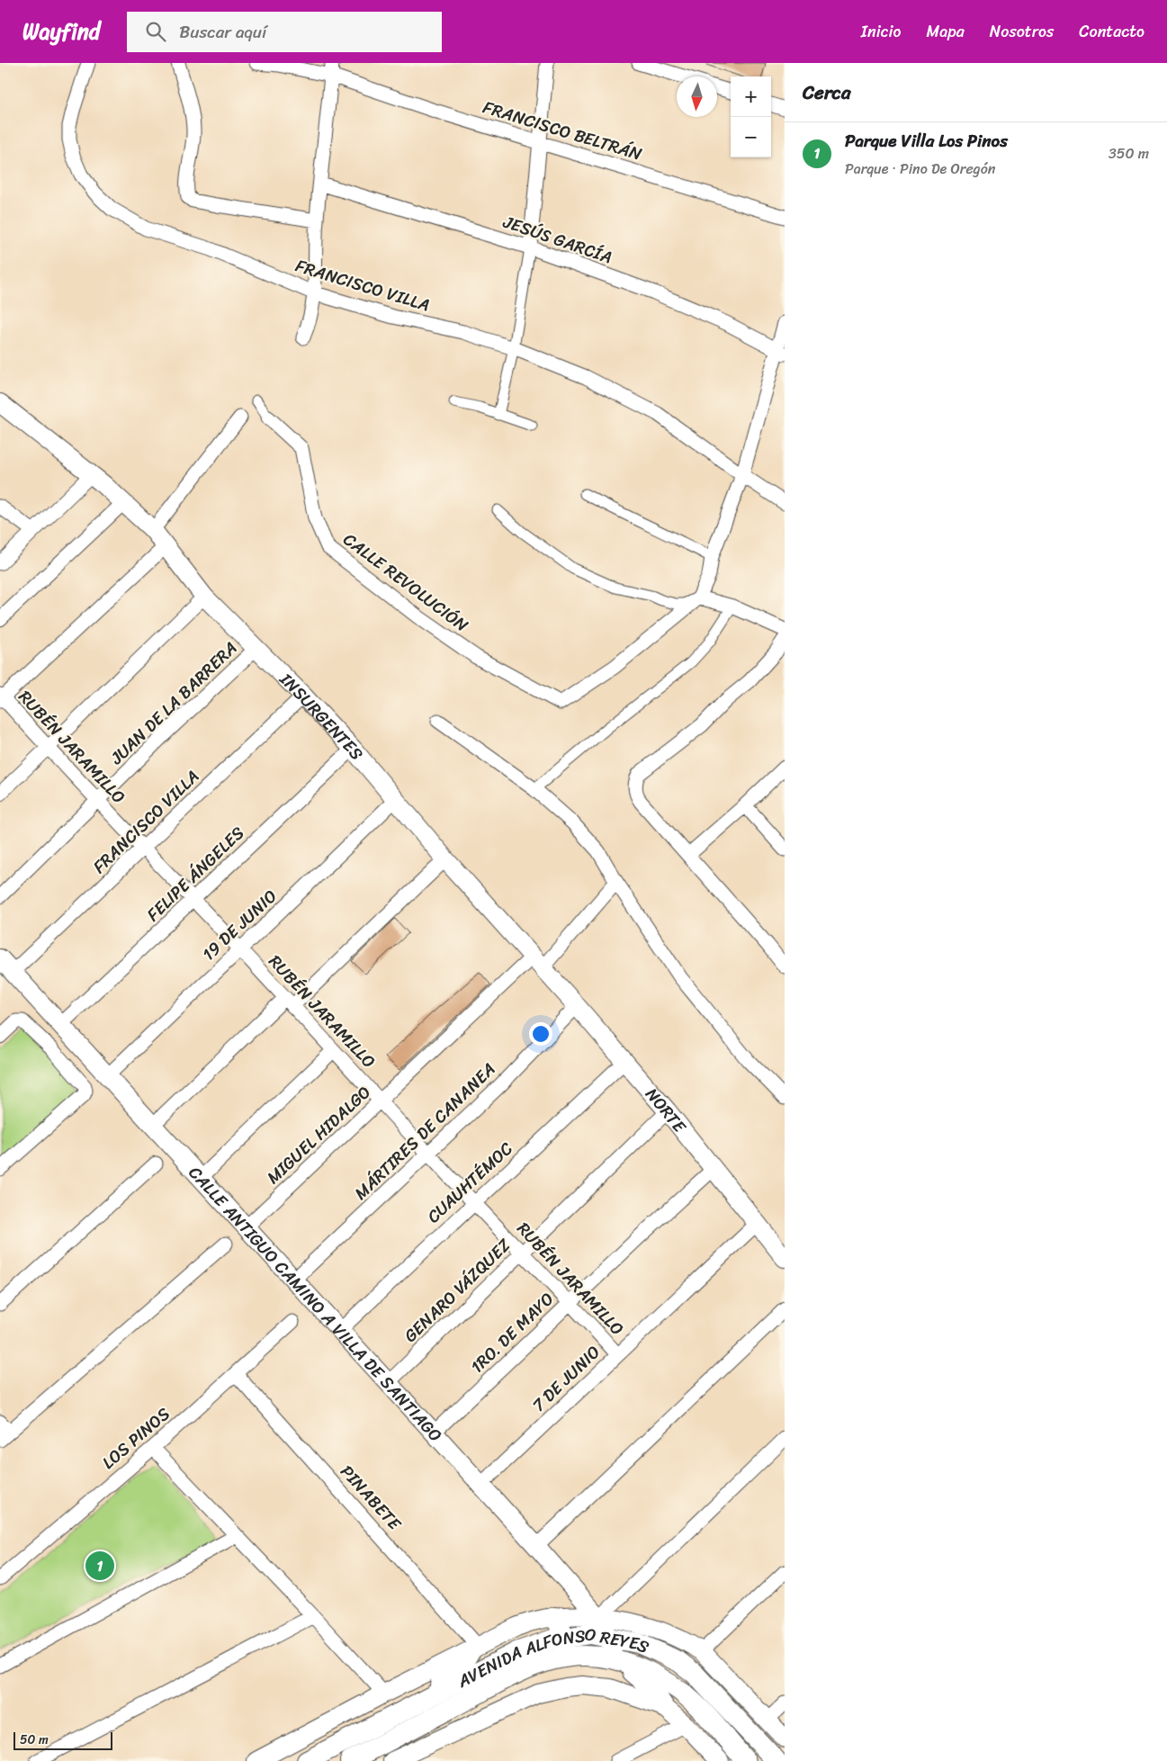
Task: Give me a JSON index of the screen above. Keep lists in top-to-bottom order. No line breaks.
{"streets":{"main road":["AVENIDA ALFONSO REYES"],"street":["FRANCISCO BELTRÁN","JESÚS GARCÍA","FRANCISCO VILLA","CALLE REVOLUCIÓN","JUAN DE LA BARRERA","INSURGENTES","RUBÉN JARAMILLO","FELIPE ÁNGELES","19 DE JUNIO","NORTE","MÁRTIRES DE CANANEA","MIGUEL HIDALGO","CUAUHTÉMOC","GENARO VÁZQUEZ","CALLE ANTIGUO CAMINO A VILLA DE SANTIAGO","1RO. DE MAYO","7 DE JUNIO","LOS PINOS","PINABETE"]},"crossings":[["FRANCISCO VILLA","INSURGENTES"],["FRANCISCO VILLA","RUBÉN JARAMILLO"],["FRANCISCO VILLA","CALLE ANTIGUO CAMINO A VILLA DE SANTIAGO"],["JUAN DE LA BARRERA","INSURGENTES"],["JUAN DE LA BARRERA","RUBÉN JARAMILLO"],["INSURGENTES","FELIPE ÁNGELES"],["INSURGENTES","19 DE JUNIO"],["INSURGENTES","NORTE"],["INSURGENTES","MIGUEL HIDALGO"],["RUBÉN JARAMILLO","FELIPE ÁNGELES"],["RUBÉN JARAMILLO","19 DE JUNIO"],["RUBÉN JARAMILLO","MÁRTIRES DE CANANEA"],["RUBÉN JARAMILLO","MIGUEL HIDALGO"],["RUBÉN JARAMILLO","CUAUHTÉMOC"],["RUBÉN JARAMILLO","GENARO VÁZQUEZ"],["RUBÉN JARAMILLO","1RO. DE MAYO"],["RUBÉN JARAMILLO","7 DE JUNIO"],["FELIPE ÁNGELES","CALLE ANTIGUO CAMINO A VILLA DE SANTIAGO"],["19 DE JUNIO","CALLE ANTIGUO CAMINO A VILLA DE SANTIAGO"],["NORTE","MÁRTIRES DE CANANEA"],["NORTE","MIGUEL HIDALGO"],["NORTE","CUAUHTÉMOC"],["NORTE","GENARO VÁZQUEZ"],["NORTE","1RO. DE MAYO"],["NORTE","7 DE JUNIO"],["MÁRTIRES DE CANANEA","CALLE ANTIGUO CAMINO A VILLA DE SANTIAGO"],["MIGUEL HIDALGO","CALLE ANTIGUO CAMINO A VILLA DE SANTIAGO"],["CUAUHTÉMOC","CALLE ANTIGUO CAMINO A VILLA DE SANTIAGO"],["GENARO VÁZQUEZ","CALLE ANTIGUO CAMINO A VILLA DE SANTIAGO"],["CALLE ANTIGUO CAMINO A VILLA DE SANTIAGO","1RO. DE MAYO"],["CALLE ANTIGUO CAMINO A VILLA DE SANTIAGO","7 DE JUNIO"],["CALLE ANTIGUO CAMINO A VILLA DE SANTIAGO","AVENIDA ALFONSO REYES"],["LOS PINOS","PINABETE"]],"scale_bar":"50 m","north":"bottom","page":{"header":"Wayfind","search":"Buscar aquí","nav":["Inicio","Mapa","Nosotros","Contacto"],"heading":"Cerca","map_buttons":["+","−"],"list":[{"mark":"1","name":"Parque Villa Los Pinos","note":"Parque · Pino De Oregón","value":"350 m"}],"pins":"1","scale":"50 m"}}
